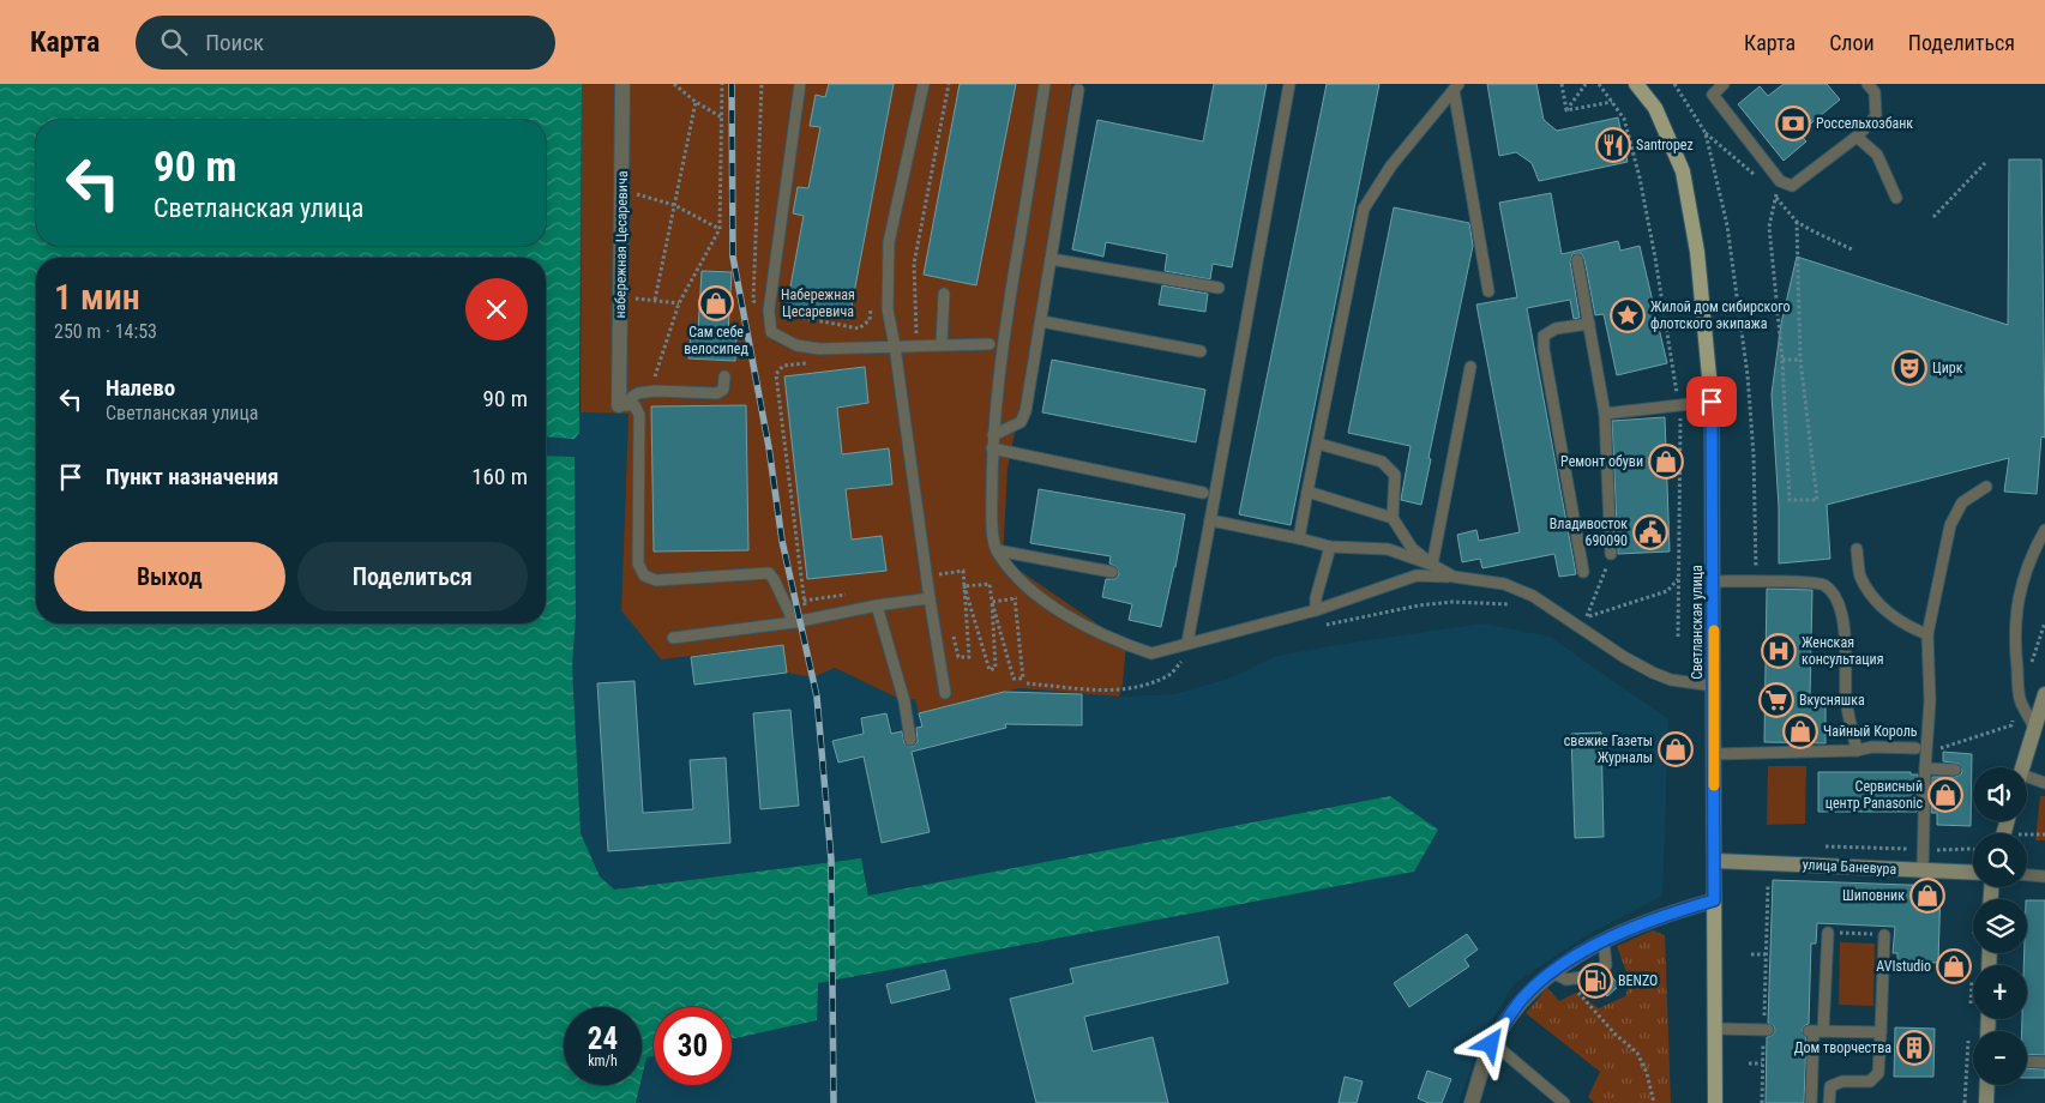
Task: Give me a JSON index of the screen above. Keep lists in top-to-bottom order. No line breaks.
{"streets":{"main road":["Светланская улица"],"street":["набережная Цесаревича","улица Баневура"]},"crossings":[["Светланская улица","улица Баневура"]],"parks":["Набережная Цесаревича"],"places":{"bank":["Россельхозбанк"],"restaurant":["Santropez"],"shop":["Сам себе велосипед","Ремонт обуви","Чайный Король","свежие Газеты Журналы","Сервисный центр Panasonic","Шиповник","AVIstudio"],"place":["Жилой дом сибирского флотского экипажа"],"theatre":["Цирк"],"public building":["Владивосток 690090"],"hospital":["Женская консультация"],"supermarket":["Вкусняшка"],"fuel station":["BENZO"],"building":["Дом творчества"]},"page":{"header":"Карта","search":"Поиск","nav":["Карта","Слои","Поделиться"],"turn":["90 m","Светланская улица"],"heading":["1 мин","250 m · 14:53"],"list":[{"name":"Налево","note":"Светланская улица","value":"90 m"},{"name":"Пункт назначения","value":"160 m"}],"buttons":["Выход","Поделиться"],"map_buttons":["+","−"],"speed":"24 km/h","limit":"30"}}
